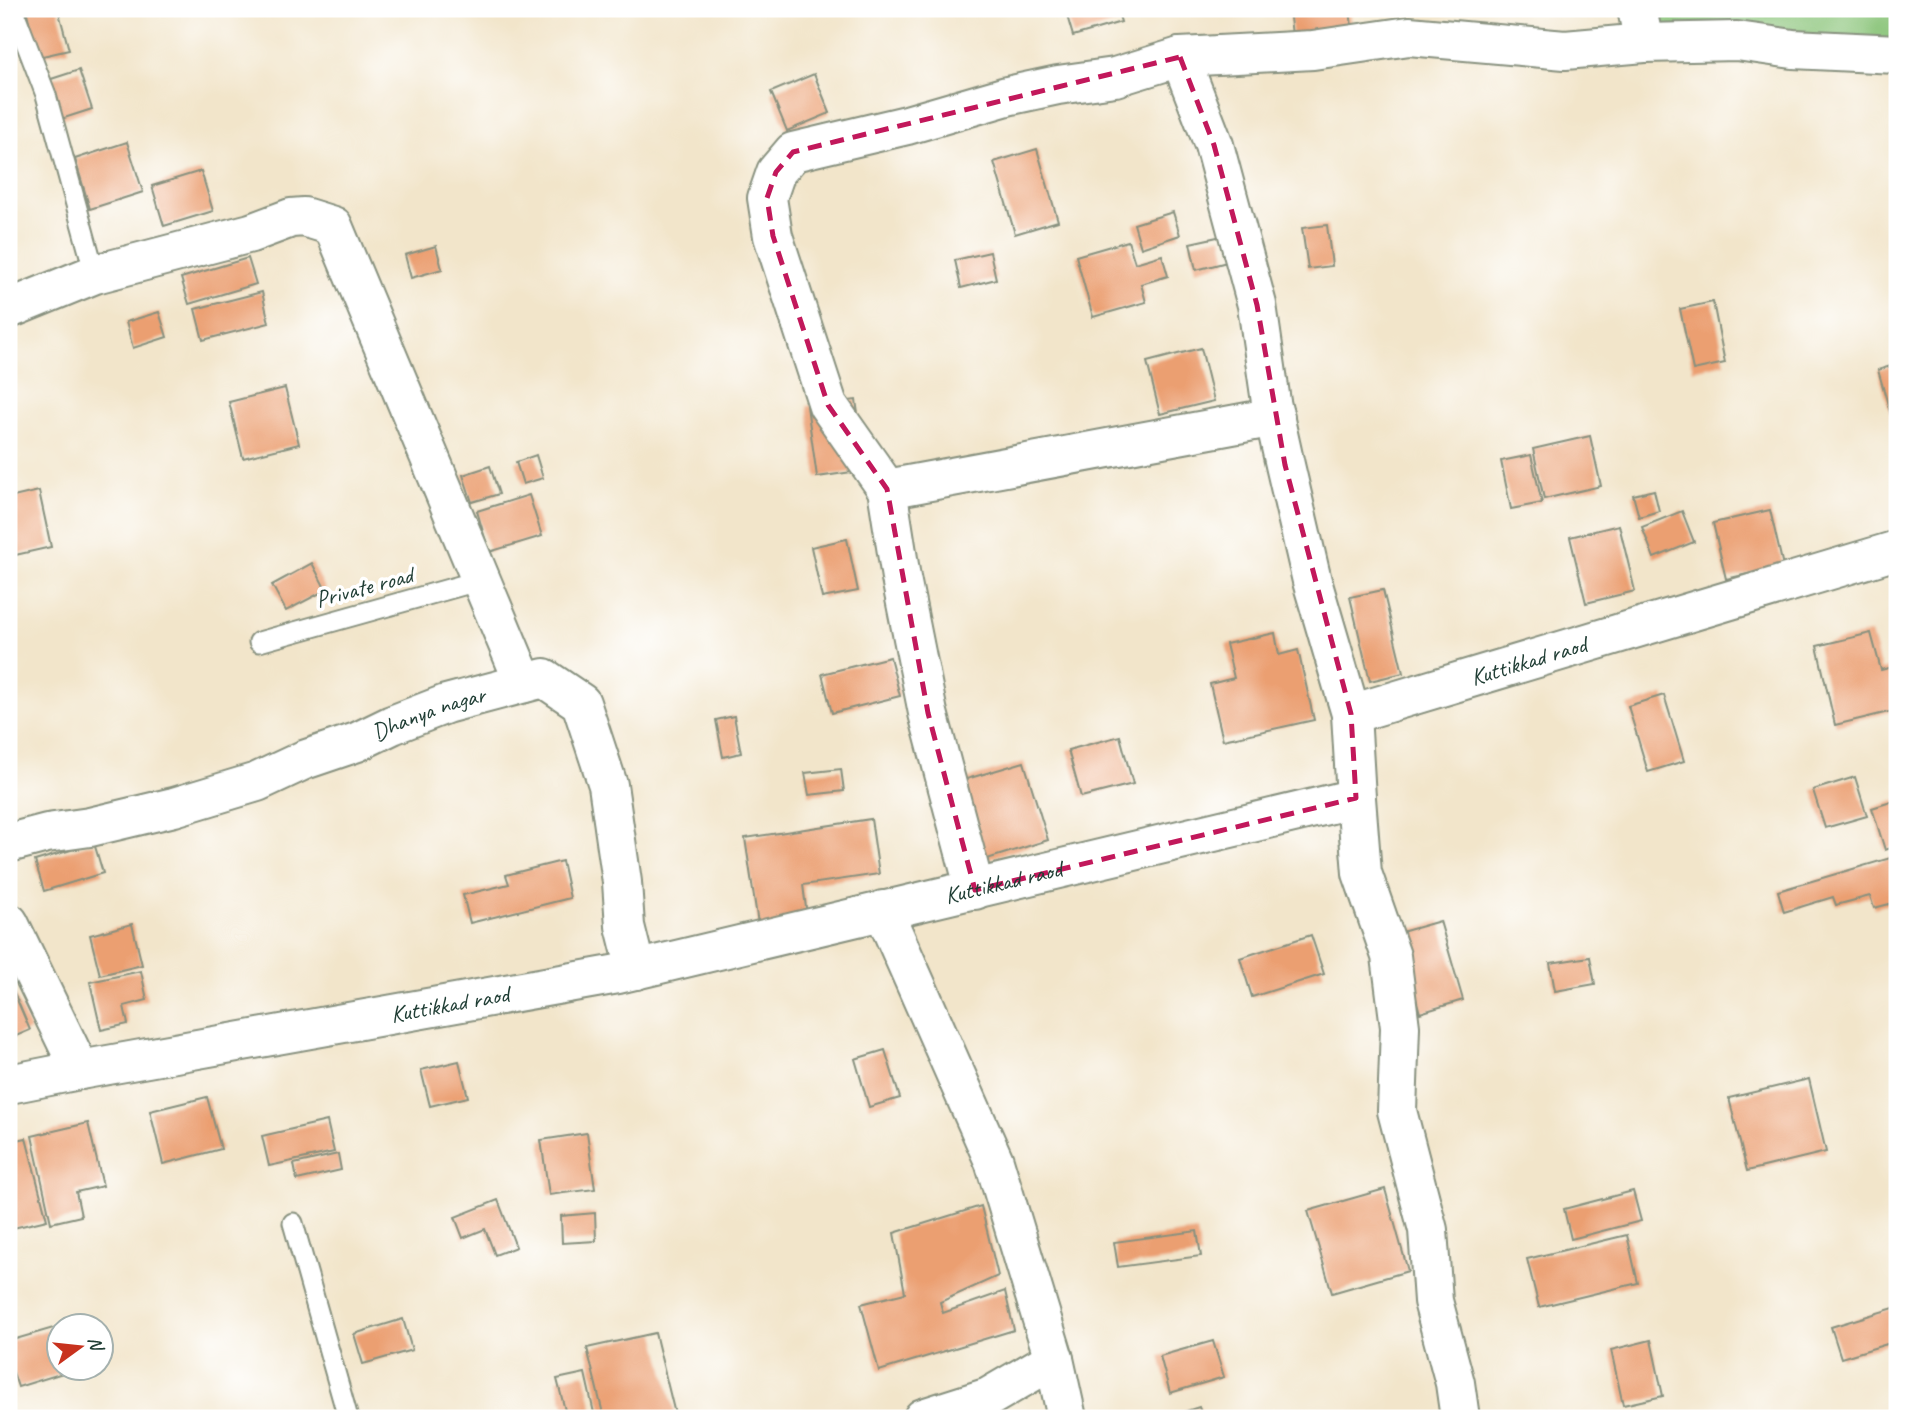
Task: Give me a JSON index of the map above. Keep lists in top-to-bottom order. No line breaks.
{"streets":{"street":["Kuttikkad raod","Dhanya nagar"],"lane":["Private road"]},"crossings":[["Kuttikkad raod","Dhanya nagar"]],"north":"right"}
